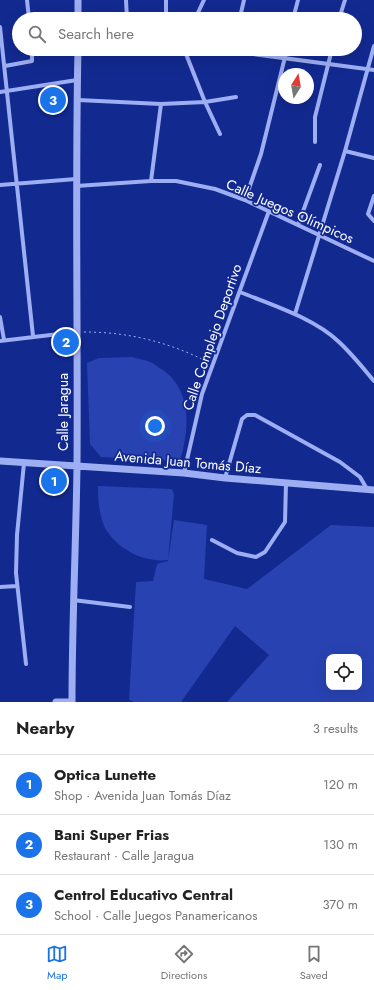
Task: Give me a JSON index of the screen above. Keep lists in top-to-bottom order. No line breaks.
{"streets":{"street":["Calle Juegos Olímpicos","Calle Complejo Deportivo","Calle Jaragua","Avenida Juan Tomás Díaz"]},"crossings":[["Calle Juegos Olímpicos","Calle Complejo Deportivo"],["Calle Juegos Olímpicos","Calle Jaragua"],["Calle Complejo Deportivo","Avenida Juan Tomás Díaz"],["Calle Jaragua","Avenida Juan Tomás Díaz"]],"north":"top","page":{"search":"Search here","pins":["3","2","1"],"heading":["Nearby","3 results"],"list":[{"mark":"1","name":"Optica Lunette","note":"Shop · Avenida Juan Tomás Díaz","value":"120 m"},{"mark":"2","name":"Bani Super Frias","note":"Restaurant · Calle Jaragua","value":"130 m"},{"mark":"3","name":"Centrol Educativo Central","note":"School · Calle Juegos Panamericanos","value":"370 m"}],"nav":["Map","Directions","Saved"]}}
